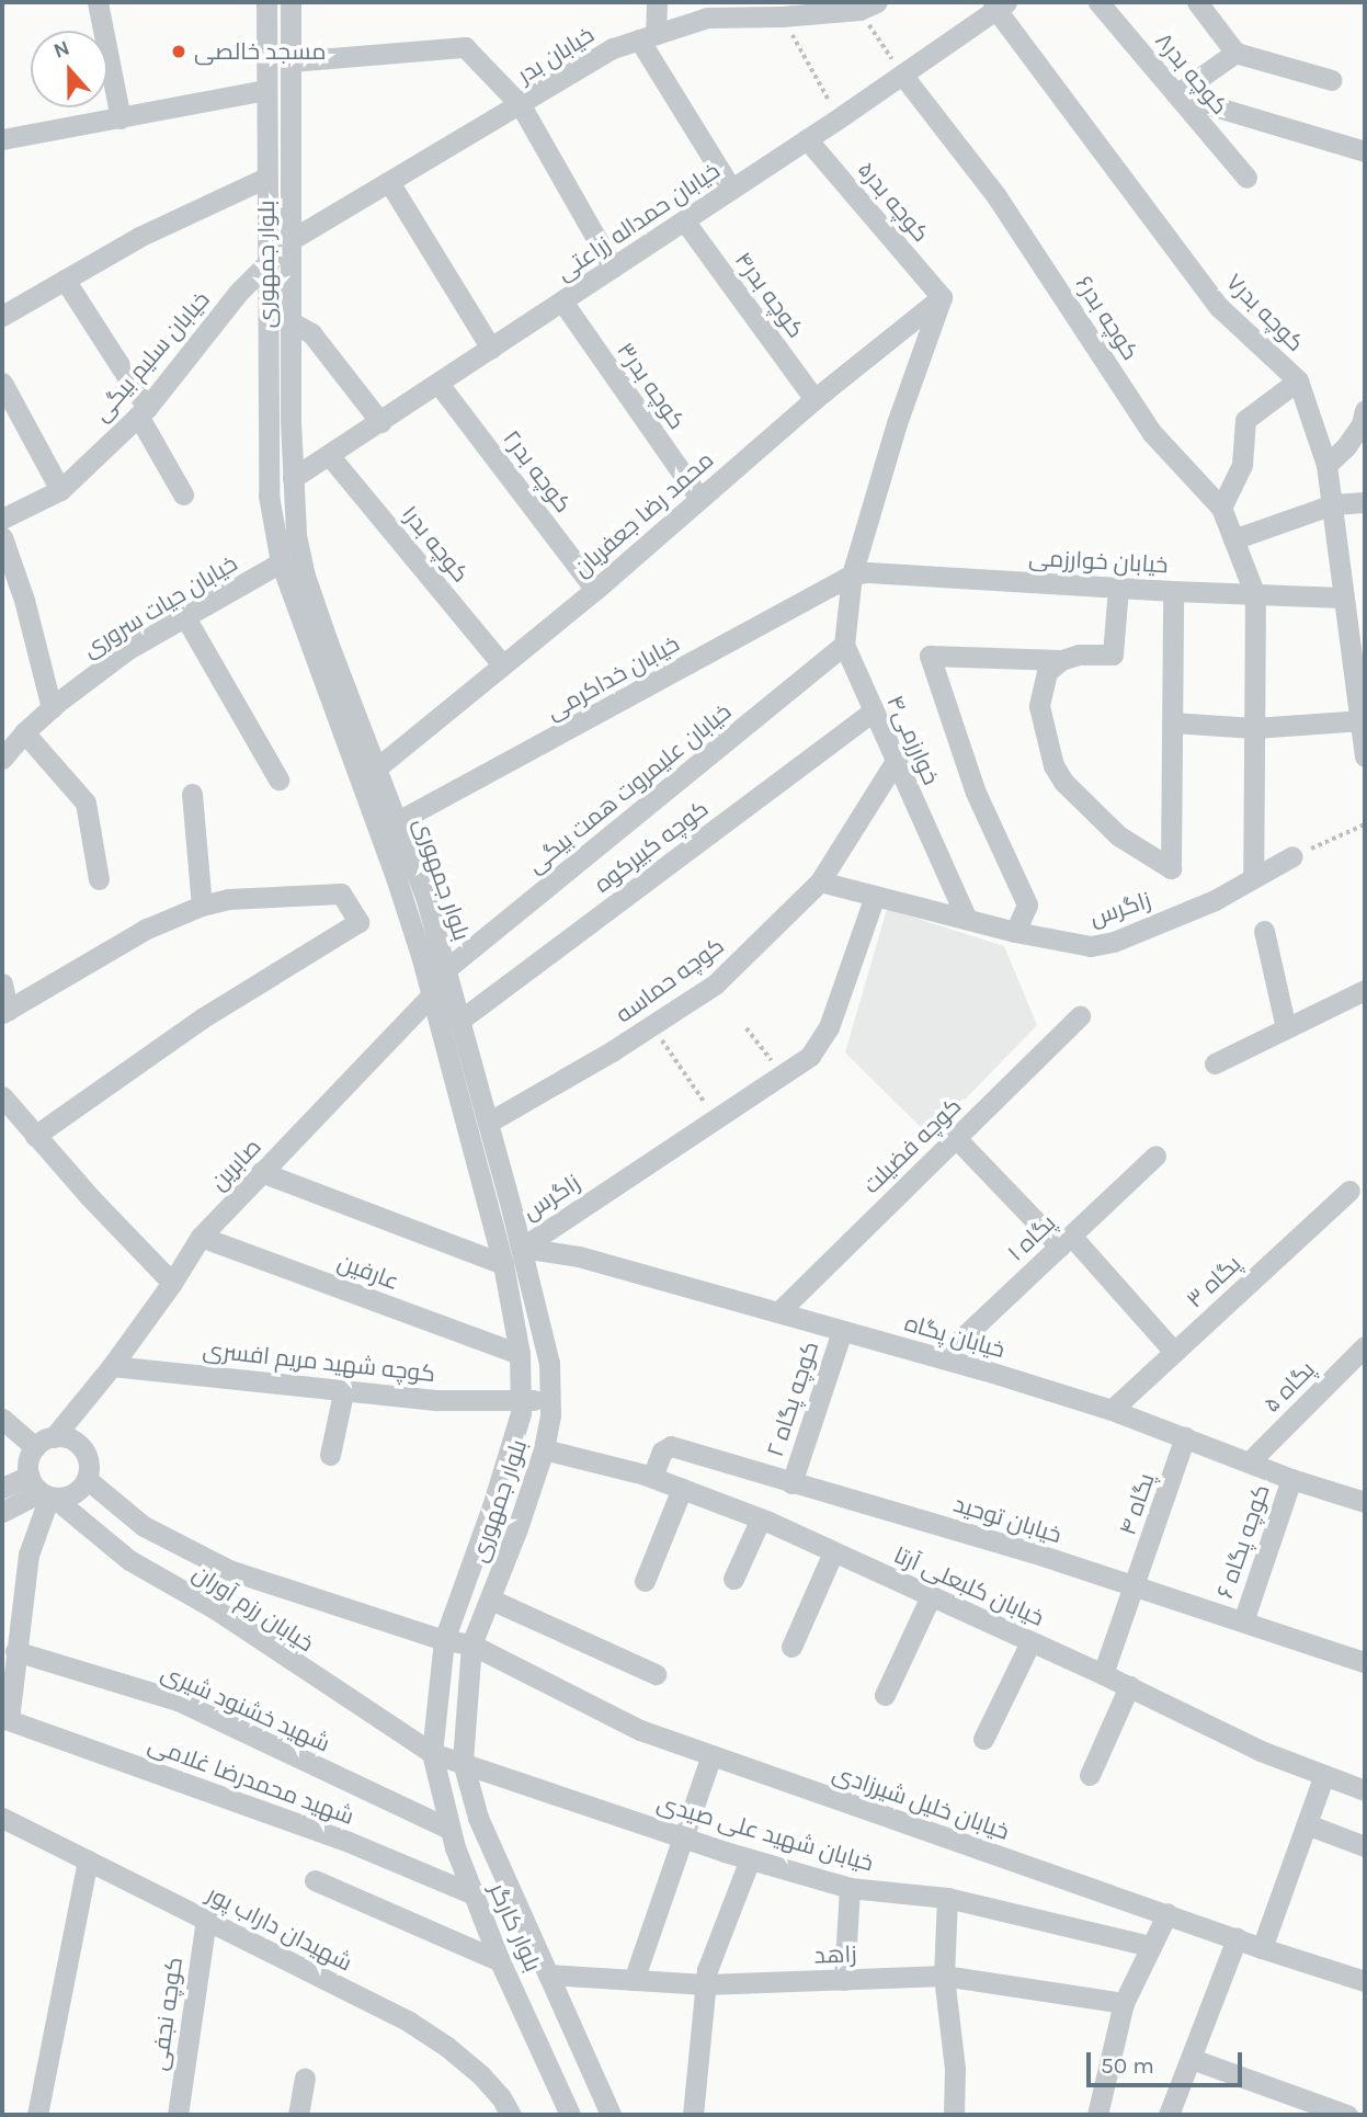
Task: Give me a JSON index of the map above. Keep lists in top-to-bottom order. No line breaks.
{"streets":{"street":["خیابان بدر","کوچه بدر۸","کوچه بدر۵","خیابان حمداله زراعتی","بلوار جمهوری","کوچه بدر۴","کوچه بدر۷","کوچه بدر۶","خیابان سلیم بیگی","کوچه بدر۳","کوچه بدر۲","محمد رضا جعفریان","کوچه بدر۱","خیابان خوارزمی","خیابان حیات سروری","خیابان خداکرمی","خوارزمی۴","خیابان علیمروت همت بیگی","کوچه کبیرکوه","زاگرس","کوچه حماسه","کوچه فضیلت","صابرین","پگاه ۱","عارفین","پگاه ۳","خیابان پگاه","کوچه شهید مریم افسری","پگاه ۵","کوچه پگاه ۲","پگاه ۴","خیابان توحید","کوچه پگاه ۶","خیابان کلبعلی آرتا","خیابان رزم آوران","شهید خشنود شیری","شهید محمدرضا غلامی","خیابان خلیل شیرزادی","خیابان شهید علی صیدی","بلوار کارگر","شهیدان داراب پور","زاهد","کوچه نجفی"]},"crossings":[["خیابان بدر","بلوار جمهوری"],["خیابان بدر","خیابان سلیم بیگی"],["کوچه بدر۵","خیابان حمداله زراعتی"],["کوچه بدر۵","محمد رضا جعفریان"],["کوچه بدر۵","خوارزمی۴"],["خیابان حمداله زراعتی","بلوار جمهوری"],["خیابان حمداله زراعتی","کوچه بدر۴"],["خیابان حمداله زراعتی","کوچه بدر۷"],["خیابان حمداله زراعتی","کوچه بدر۶"],["خیابان حمداله زراعتی","کوچه بدر۳"],["خیابان حمداله زراعتی","کوچه بدر۲"],["خیابان حمداله زراعتی","کوچه بدر۱"],["بلوار جمهوری","خیابان سلیم بیگی"],["بلوار جمهوری","محمد رضا جعفریان"],["بلوار جمهوری","خیابان حیات سروری"],["بلوار جمهوری","خیابان خداکرمی"],["بلوار جمهوری","خیابان علیمروت همت بیگی"],["بلوار جمهوری","کوچه کبیرکوه"],["بلوار جمهوری","زاگرس"],["بلوار جمهوری","کوچه حماسه"],["بلوار جمهوری","صابرین"],["بلوار جمهوری","عارفین"],["بلوار جمهوری","خیابان پگاه"],["بلوار جمهوری","کوچه شهید مریم افسری"],["بلوار جمهوری","خیابان کلبعلی آرتا"],["بلوار جمهوری","خیابان رزم آوران"],["بلوار جمهوری","خیابان خلیل شیرزادی"],["بلوار جمهوری","خیابان شهید علی صیدی"],["بلوار جمهوری","بلوار کارگر"],["کوچه بدر۴","محمد رضا جعفریان"],["کوچه بدر۷","خیابان خوارزمی"],["کوچه بدر۶","خیابان خوارزمی"],["کوچه بدر۳","محمد رضا جعفریان"],["کوچه بدر۲","محمد رضا جعفریان"],["محمد رضا جعفریان","کوچه بدر۱"],["محمد رضا جعفریان","خوارزمی۴"],["خیابان خوارزمی","خیابان خداکرمی"],["خیابان خوارزمی","خوارزمی۴"],["خیابان خداکرمی","خوارزمی۴"],["خوارزمی۴","خیابان علیمروت همت بیگی"],["خوارزمی۴","کوچه کبیرکوه"],["خوارزمی۴","زاگرس"],["خوارزمی۴","کوچه حماسه"],["زاگرس","کوچه حماسه"],["زاگرس","خیابان پگاه"],["کوچه فضیلت","خیابان پگاه"],["صابرین","عارفین"],["صابرین","کوچه شهید مریم افسری"],["صابرین","خیابان رزم آوران"],["پگاه ۱","خیابان پگاه"],["پگاه ۳","خیابان پگاه"],["خیابان پگاه","پگاه ۵"],["خیابان پگاه","کوچه پگاه ۲"],["خیابان پگاه","پگاه ۴"],["خیابان پگاه","کوچه پگاه ۶"],["کوچه پگاه ۲","خیابان توحید"],["پگاه ۴","خیابان توحید"],["پگاه ۴","خیابان کلبعلی آرتا"],["خیابان توحید","کوچه پگاه ۶"],["خیابان توحید","خیابان کلبعلی آرتا"],["خیابان رزم آوران","خیابان خلیل شیرزادی"],["خیابان رزم آوران","خیابان شهید علی صیدی"],["خیابان رزم آوران","بلوار کارگر"],["شهید خشنود شیری","شهید محمدرضا غلامی"],["شهید خشنود شیری","بلوار کارگر"],["شهید محمدرضا غلامی","بلوار کارگر"],["خیابان شهید علی صیدی","بلوار کارگر"],["بلوار کارگر","زاهد"],["شهیدان داراب پور","کوچه نجفی"]],"places":["مسجد خالصی"],"scale_bar":"50 m","north":"top"}
